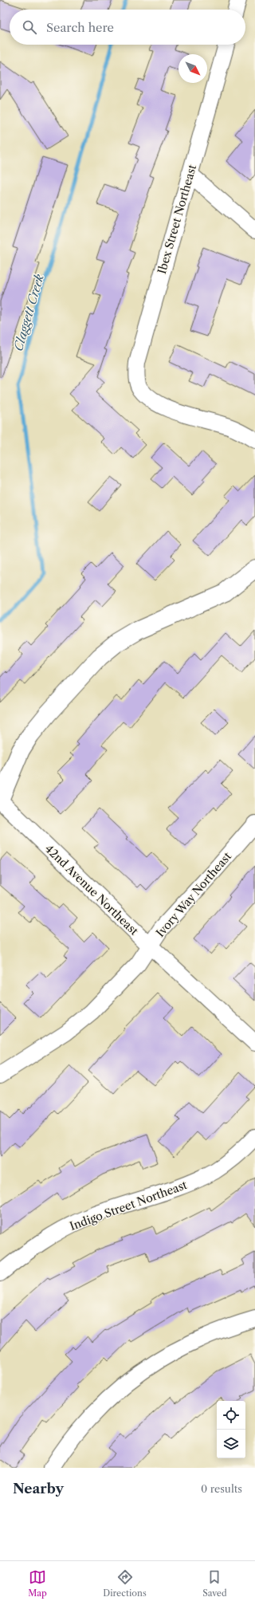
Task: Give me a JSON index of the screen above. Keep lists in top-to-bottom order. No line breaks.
{"streets":{"street":["Ibex Street Northeast","42nd Avenue Northeast","Ivory Way Northeast","Indigo Street Northeast"]},"crossings":[["42nd Avenue Northeast","Ivory Way Northeast"]],"water":["Claggett Creek"],"north":"bottom right","page":{"search":"Search here","heading":["Nearby","0 results"],"nav":["Map","Directions","Saved"]}}
